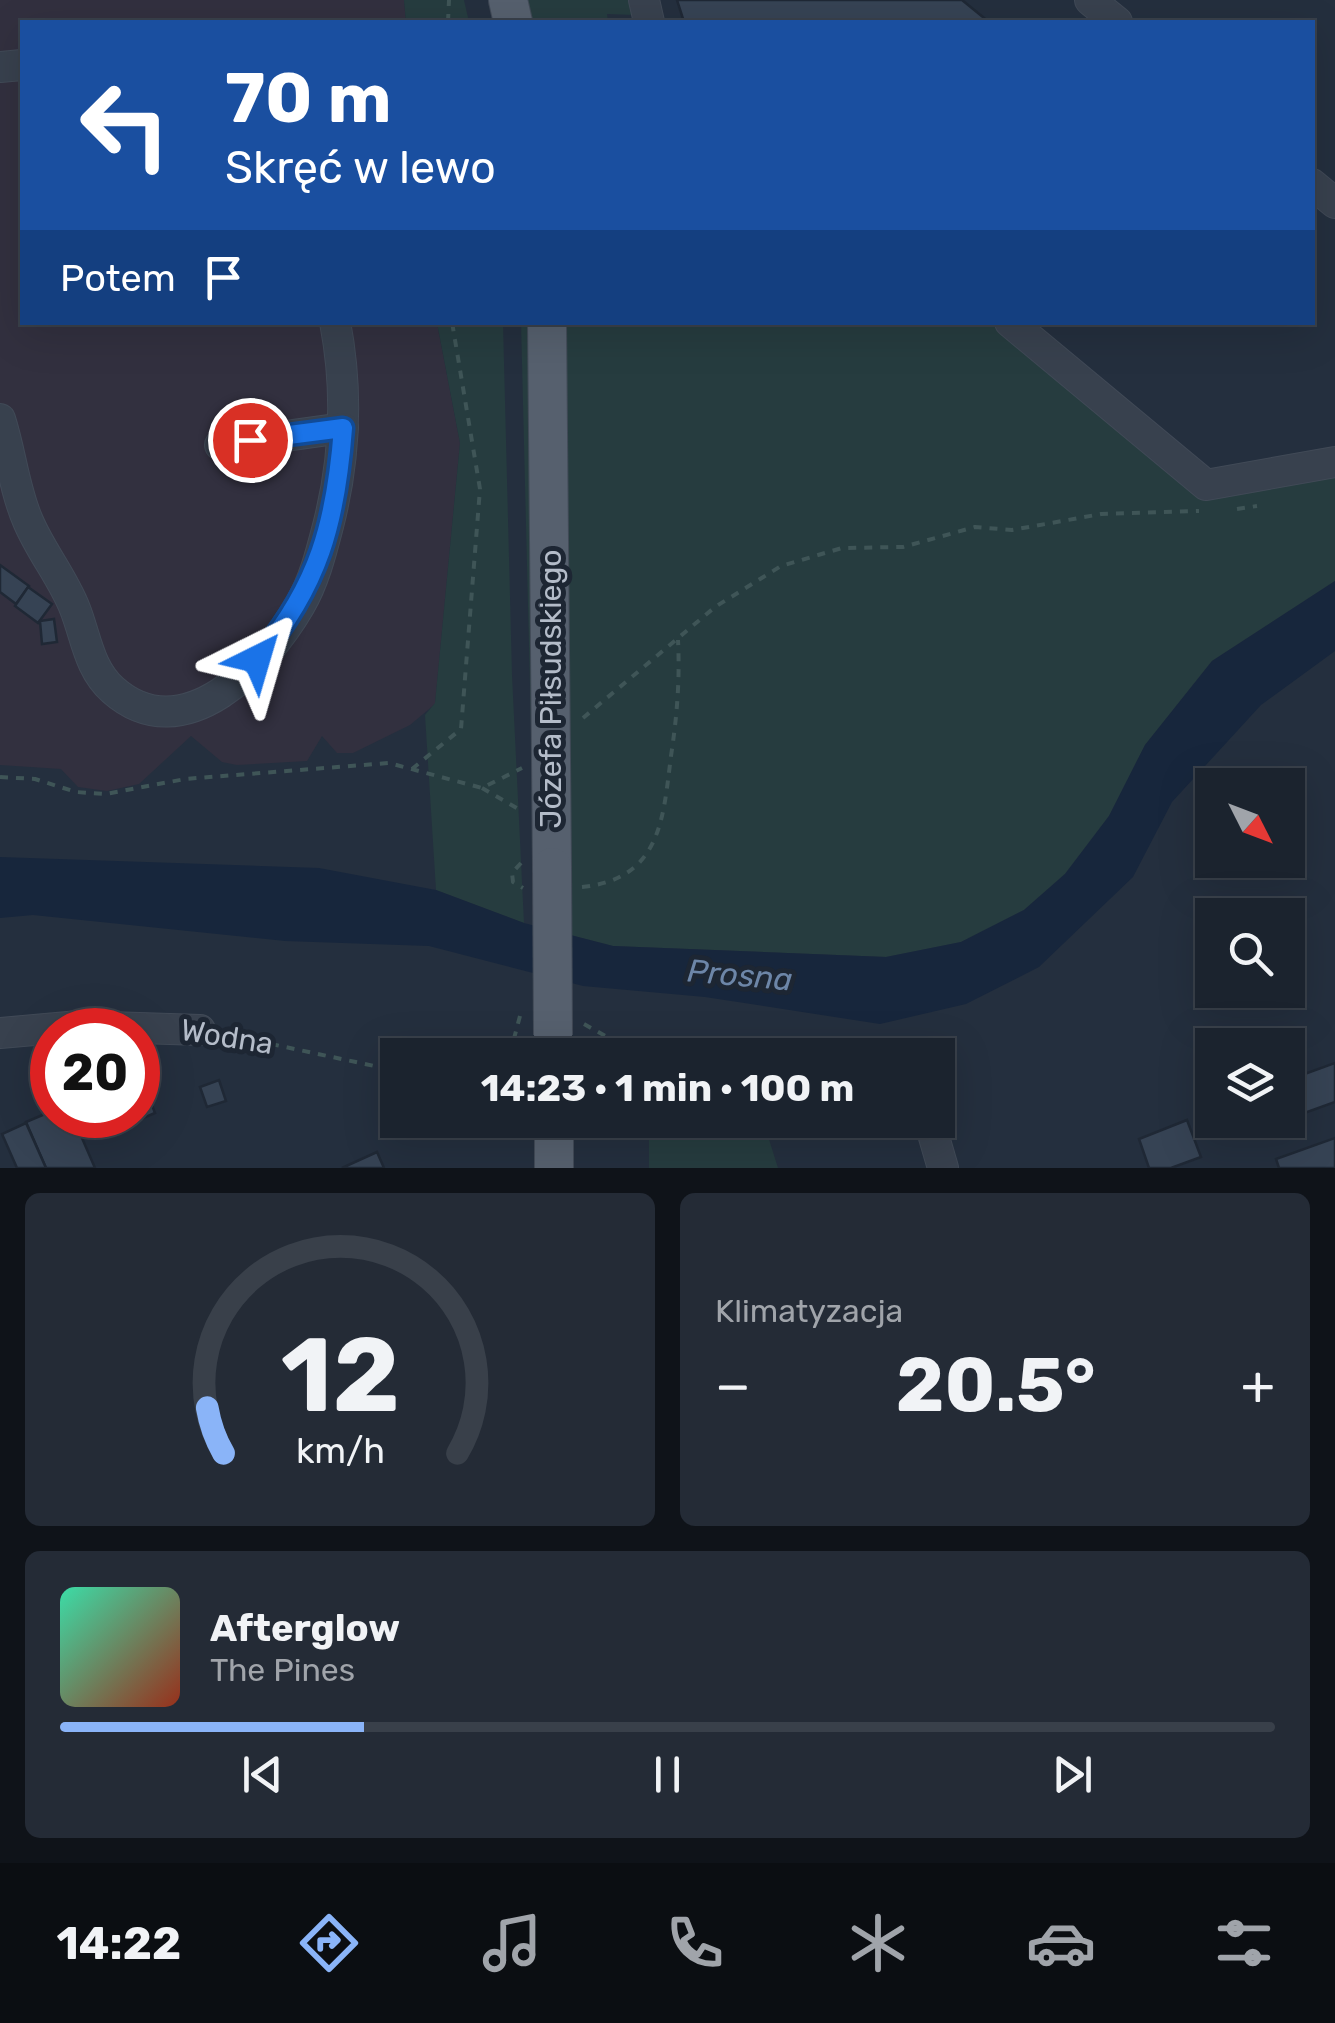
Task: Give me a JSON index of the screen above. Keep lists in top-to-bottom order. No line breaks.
{"streets":{"main road":["Józefa Piłsudskiego"],"street":["Wodna"]},"water":["Prosna"],"north":"bottom right","page":{"turn":["70 m","Skręć w lewo"],"then":"Potem","limit":"20","trip":"14:23 · 1 min · 100 m","tile":"Klimatyzacja","heat":["−","20.5°","+"],"song":["Afterglow","The Pines"],"tabs":"14:22","gauge":["12","km/h"]}}
